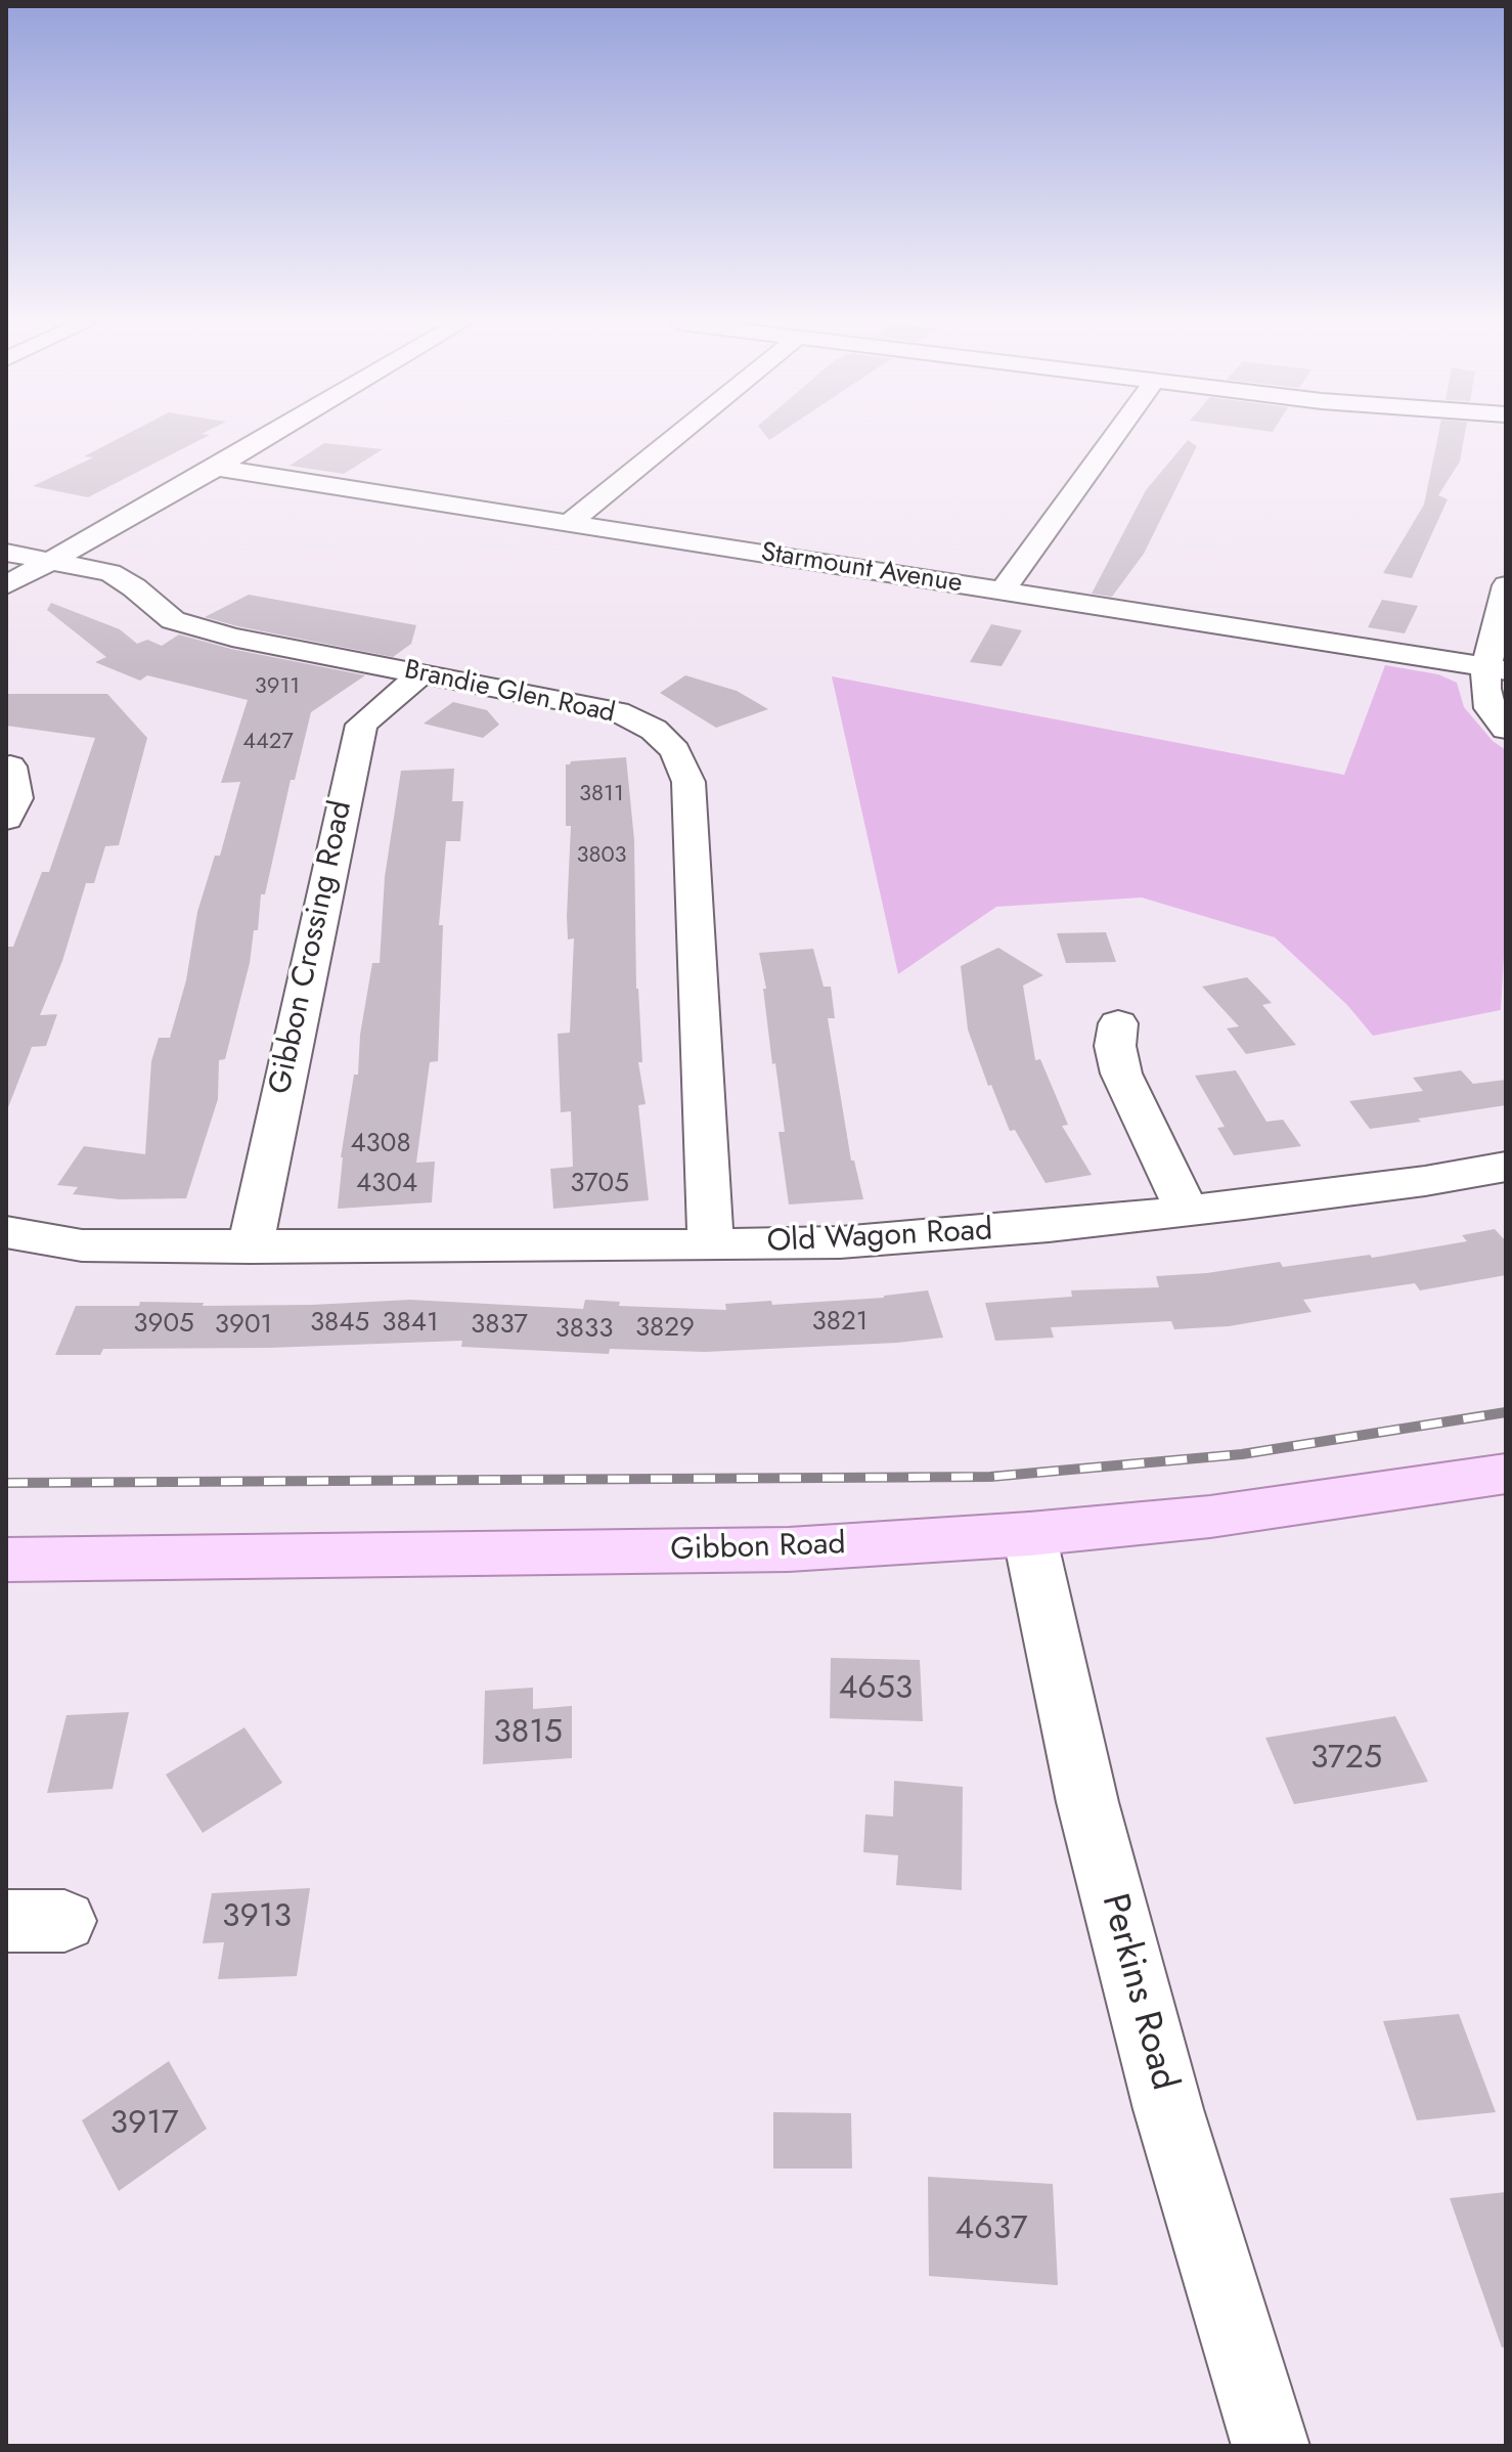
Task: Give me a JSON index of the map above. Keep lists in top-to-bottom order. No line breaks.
{"streets":{"main road":["Gibbon Road"],"street":["Starmount Avenue","Brandie Glen Road","Gibbon Crossing Road","Old Wagon Road","Perkins Road"]},"crossings":[["Brandie Glen Road","Gibbon Crossing Road"],["Brandie Glen Road","Old Wagon Road"],["Gibbon Crossing Road","Old Wagon Road"],["Gibbon Road","Perkins Road"]],"house_numbers":["3911","4427","3811","3803","4308","4304","3705","3821","3845","3841","3905","3901","3837","3829","3833","4653","3815","3725","3913","3917","4637"]}
